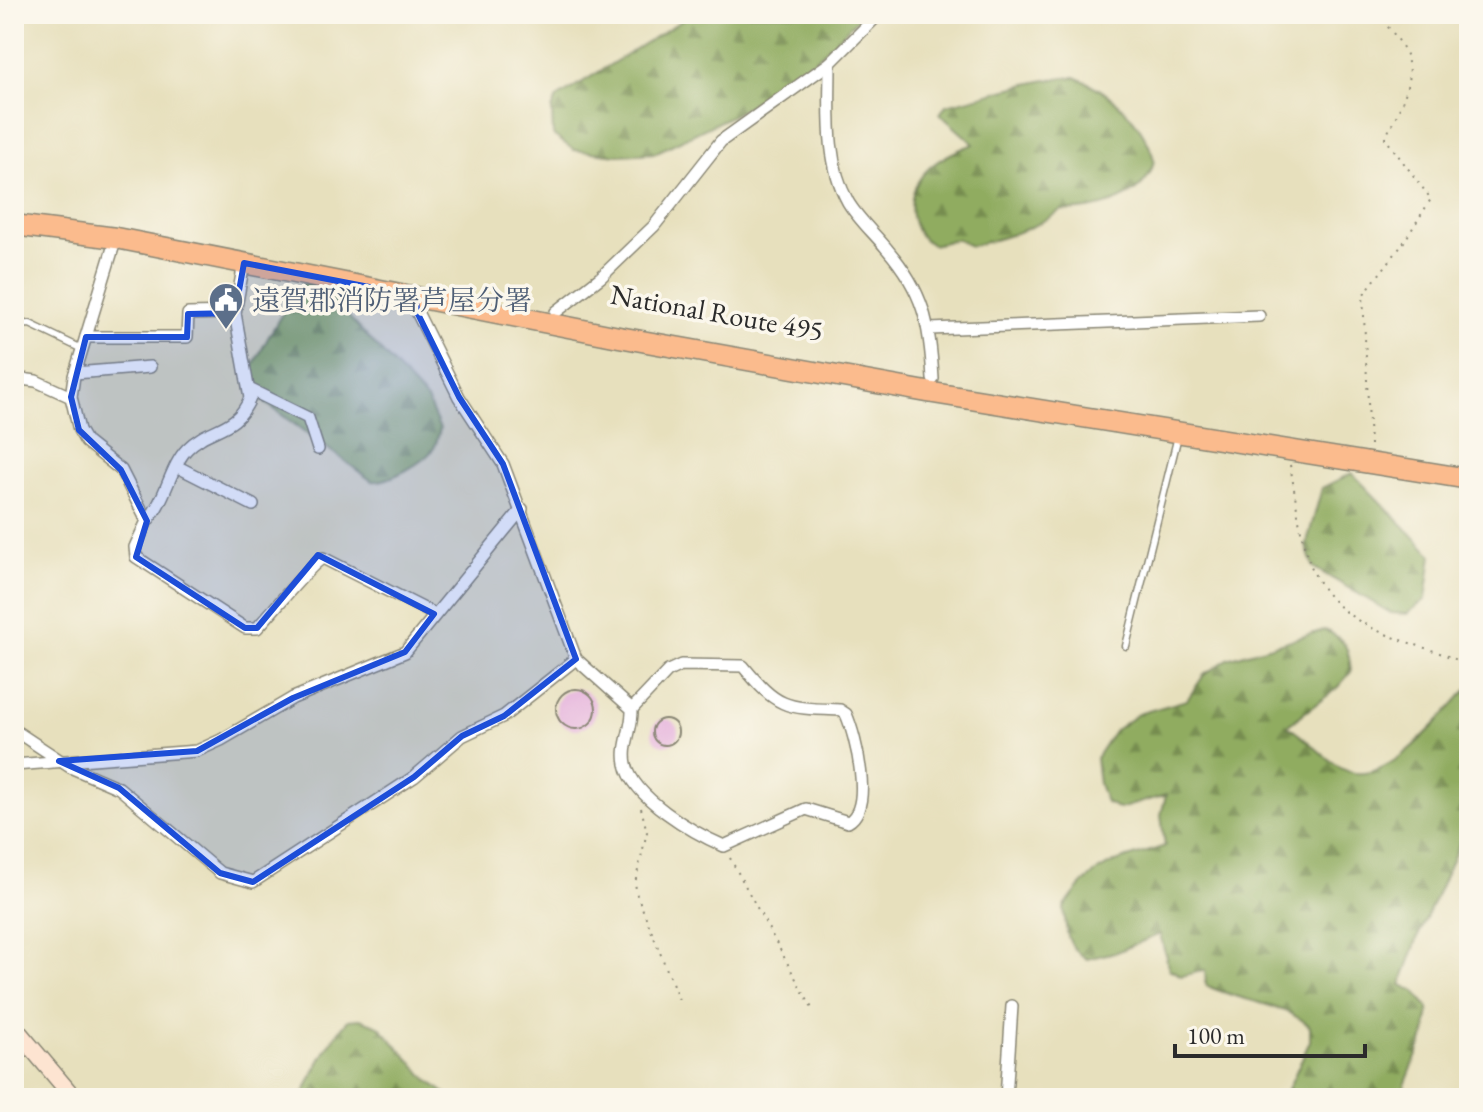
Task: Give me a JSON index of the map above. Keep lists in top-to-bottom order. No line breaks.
{"streets":{"highway":["National Route 495"]},"places":{"public building":["遠賀郡消防署芦屋分署"]},"scale_bar":"100 m"}
